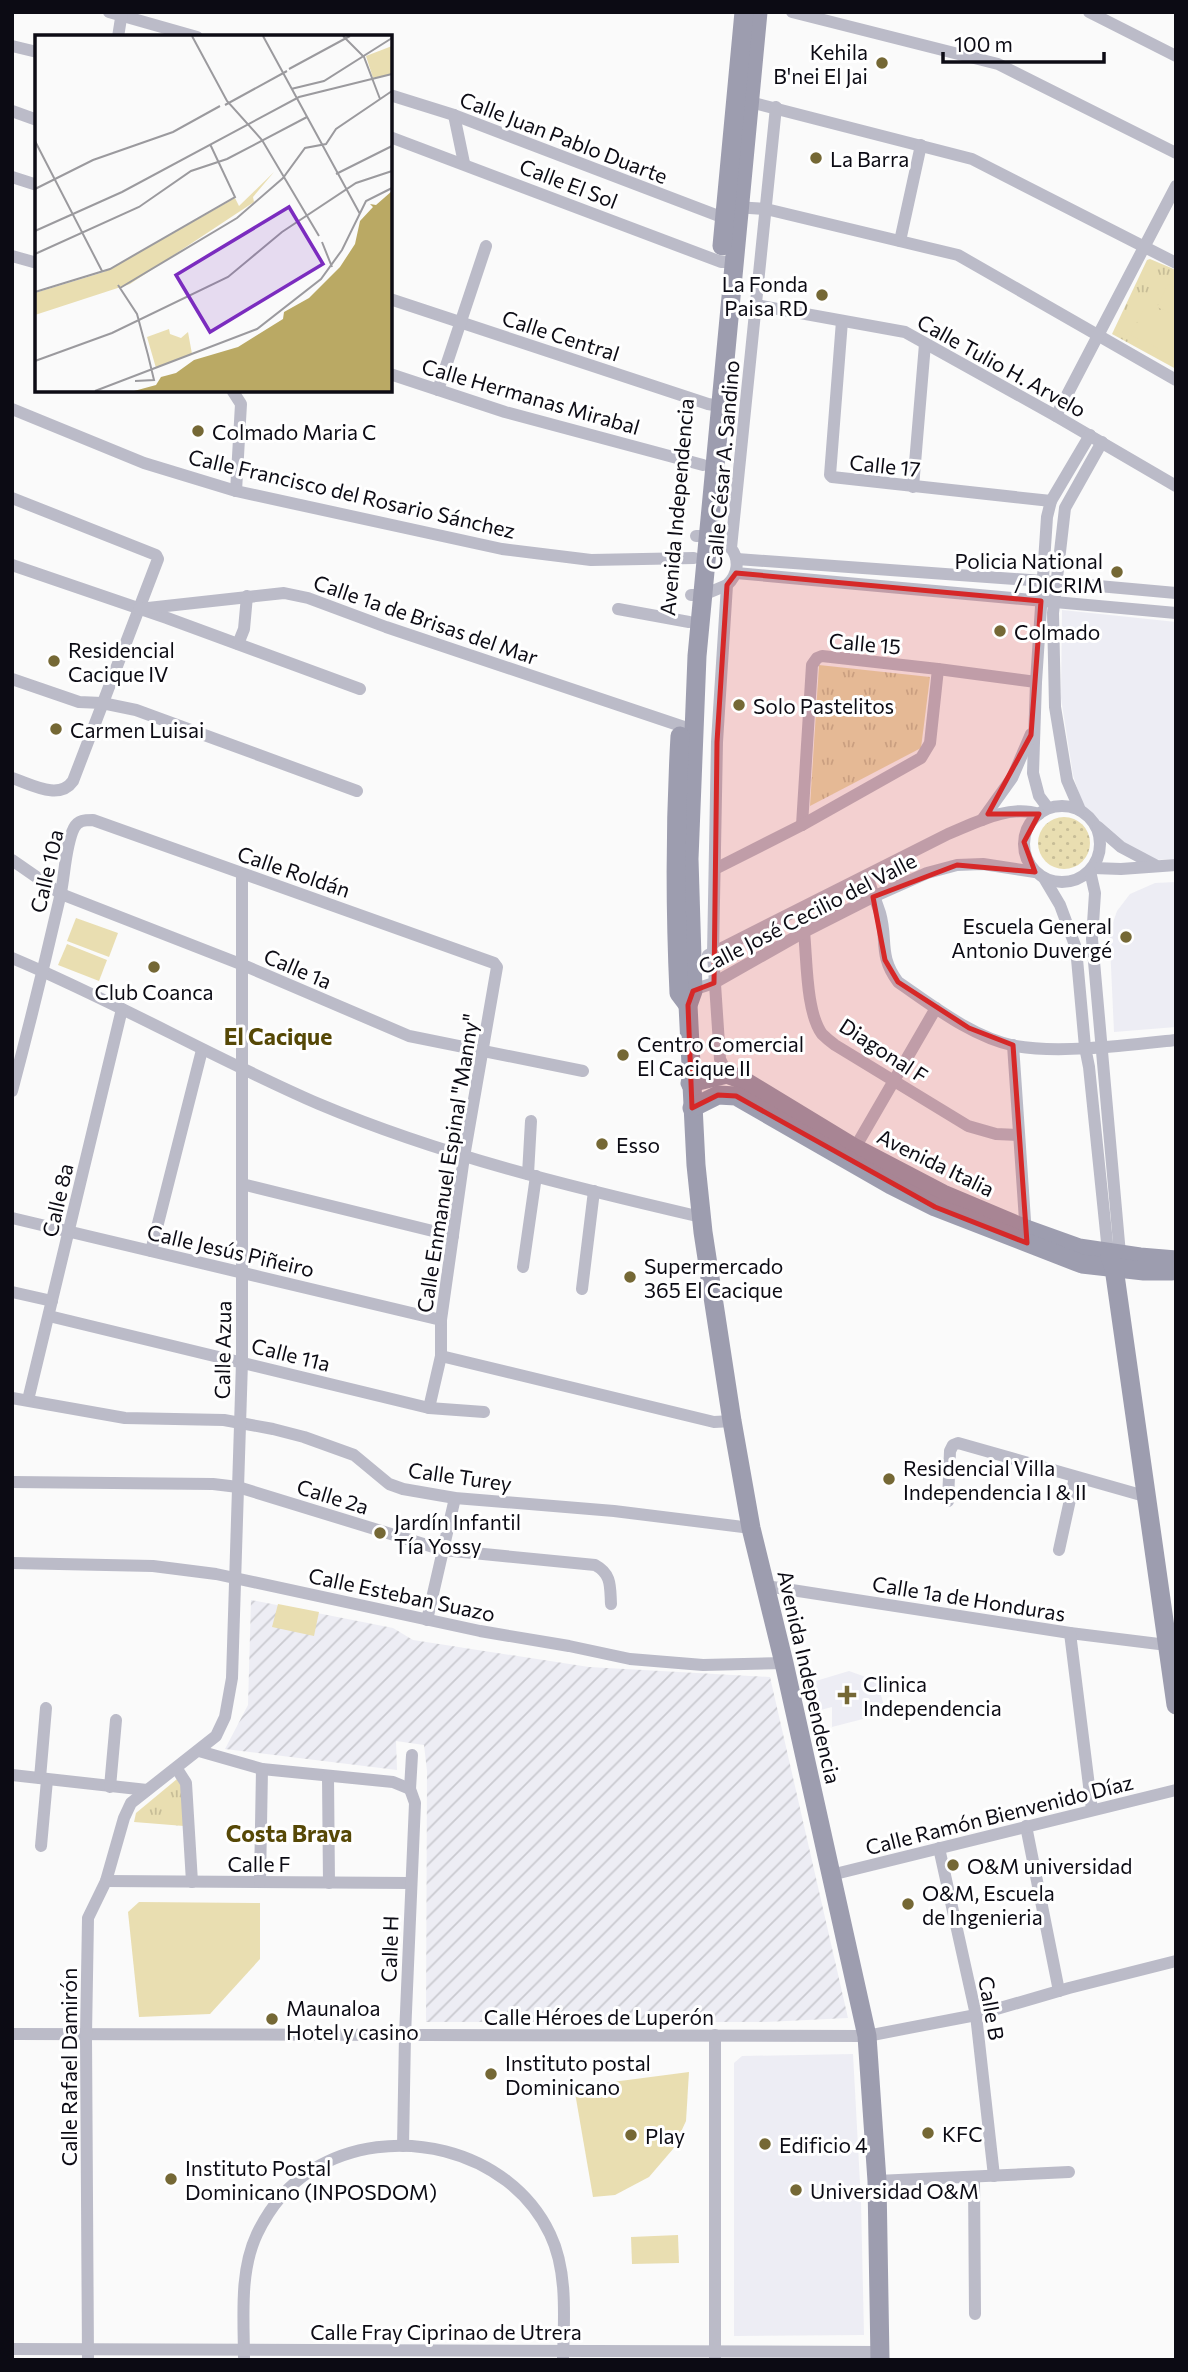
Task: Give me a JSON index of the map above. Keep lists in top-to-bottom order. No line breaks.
{"streets":{"main road":["Avenida Independencia","Avenida Italia"],"street":["Calle Juan Pablo Duarte","Calle El Sol","Calle Central","Calle Tulio H. Arvelo","Calle Hermanas Mirabal","Calle César A. Sandino","Calle 17","Calle Francisco del Rosario Sánchez","Calle 1a de Brisas del Mar","Calle 15","Calle 10a","Calle Roldán","Calle José Cecilio del Valle","Calle 1a","Diagonal F","Calle Enmanuel Espinal \"Manny\"","Calle 8a","Calle Jesús Piñeiro","Calle Azua","Calle 11a","Calle Turey","Calle 2a","Calle Esteban Suazo","Calle 1a de Honduras","Calle Ramón Bienvenido Díaz","Calle F","Calle H","Calle B","Calle Héroes de Luperón","Calle Rafael Damirón","Calle Fray Ciprinao de Utrera"]},"crossings":[["Calle Juan Pablo Duarte","Calle César A. Sandino"],["Calle Juan Pablo Duarte","Avenida Independencia"],["Calle El Sol","Avenida Independencia"],["Calle Central","Avenida Independencia"],["Calle Tulio H. Arvelo","Calle César A. Sandino"],["Calle Tulio H. Arvelo","Calle 17"],["Calle Hermanas Mirabal","Avenida Independencia"],["Calle César A. Sandino","Calle José Cecilio del Valle"],["Calle César A. Sandino","Avenida Italia"],["Calle Francisco del Rosario Sánchez","Avenida Independencia"],["Avenida Independencia","Calle 1a de Brisas del Mar"],["Avenida Independencia","Calle José Cecilio del Valle"],["Avenida Independencia","Avenida Italia"],["Avenida Independencia","Calle Turey"],["Avenida Independencia","Calle Esteban Suazo"],["Avenida Independencia","Calle 1a de Honduras"],["Avenida Independencia","Calle Ramón Bienvenido Díaz"],["Avenida Independencia","Calle Héroes de Luperón"],["Avenida Independencia","Calle Fray Ciprinao de Utrera"],["Calle 10a","Calle Roldán"],["Calle 10a","Calle 1a"],["Calle Roldán","Calle Enmanuel Espinal \"Manny\""],["Calle Roldán","Calle Azua"],["Calle José Cecilio del Valle","Diagonal F"],["Calle 1a","Calle Enmanuel Espinal \"Manny\""],["Calle 1a","Calle Azua"],["Calle Enmanuel Espinal \"Manny\"","Calle Jesús Piñeiro"],["Calle Enmanuel Espinal \"Manny\"","Calle 11a"],["Calle 8a","Calle Jesús Piñeiro"],["Calle 8a","Calle 11a"],["Calle 8a","Calle Turey"],["Calle Jesús Piñeiro","Calle Azua"],["Calle Azua","Calle 11a"],["Calle Azua","Calle Turey"],["Calle Azua","Calle 2a"],["Calle Azua","Calle Esteban Suazo"],["Calle Azua","Calle Rafael Damirón"],["Calle Ramón Bienvenido Díaz","Calle B"],["Calle F","Calle H"],["Calle F","Calle Rafael Damirón"],["Calle H","Calle Héroes de Luperón"],["Calle B","Calle Héroes de Luperón"],["Calle Héroes de Luperón","Calle Rafael Damirón"],["Calle Rafael Damirón","Calle Fray Ciprinao de Utrera"]],"districts":["El Cacique","Costa Brava"],"places":{"other":["Kehila B'nei El Jai","La Barra","La Fonda Paisa RD","Colmado Maria C","Policia National / DICRIM","Colmado","Residencial Cacique IV","Solo Pastelitos","Carmen Luisai","Escuela General Antonio Duvergé","Club Coanca","Centro Comercial El Cacique II","Esso","Supermercado 365 El Cacique","Residencial Villa Independencia I & II","Jardín Infantil Tía Yossy","O&M universidad","O&M, Escuela de Ingenieria","Maunaloa Hotel y casino","Instituto postal Dominicano","KFC","Play","Edificio 4","Instituto Postal Dominicano (INPOSDOM)","Universidad O&M"],"health":["Clinica Independencia"]},"scale_bar":"100 m"}
